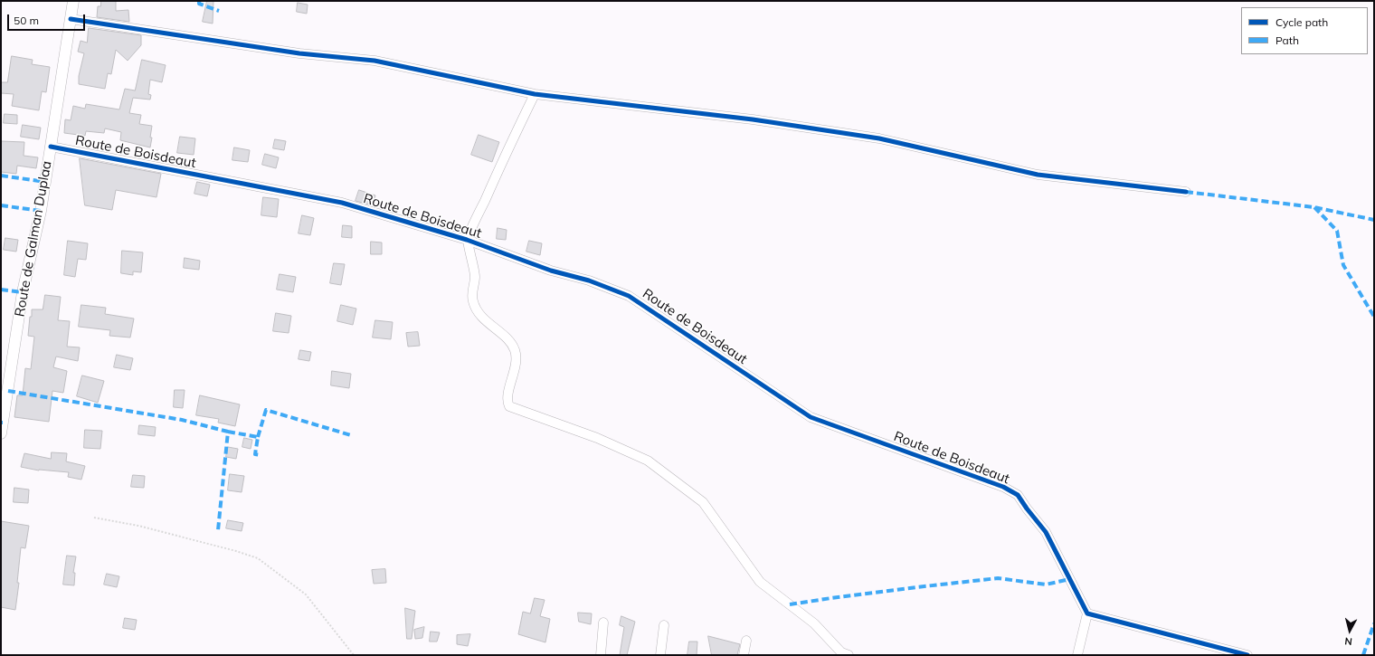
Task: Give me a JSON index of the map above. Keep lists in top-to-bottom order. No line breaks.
{"streets":{"street":["Route de Boisdeaut","Route de Galman Duplaa"]},"crossings":[["Route de Boisdeaut","Route de Galman Duplaa"]],"legend":["Cycle path","Path"],"scale_bar":"50 m","north":"bottom"}
